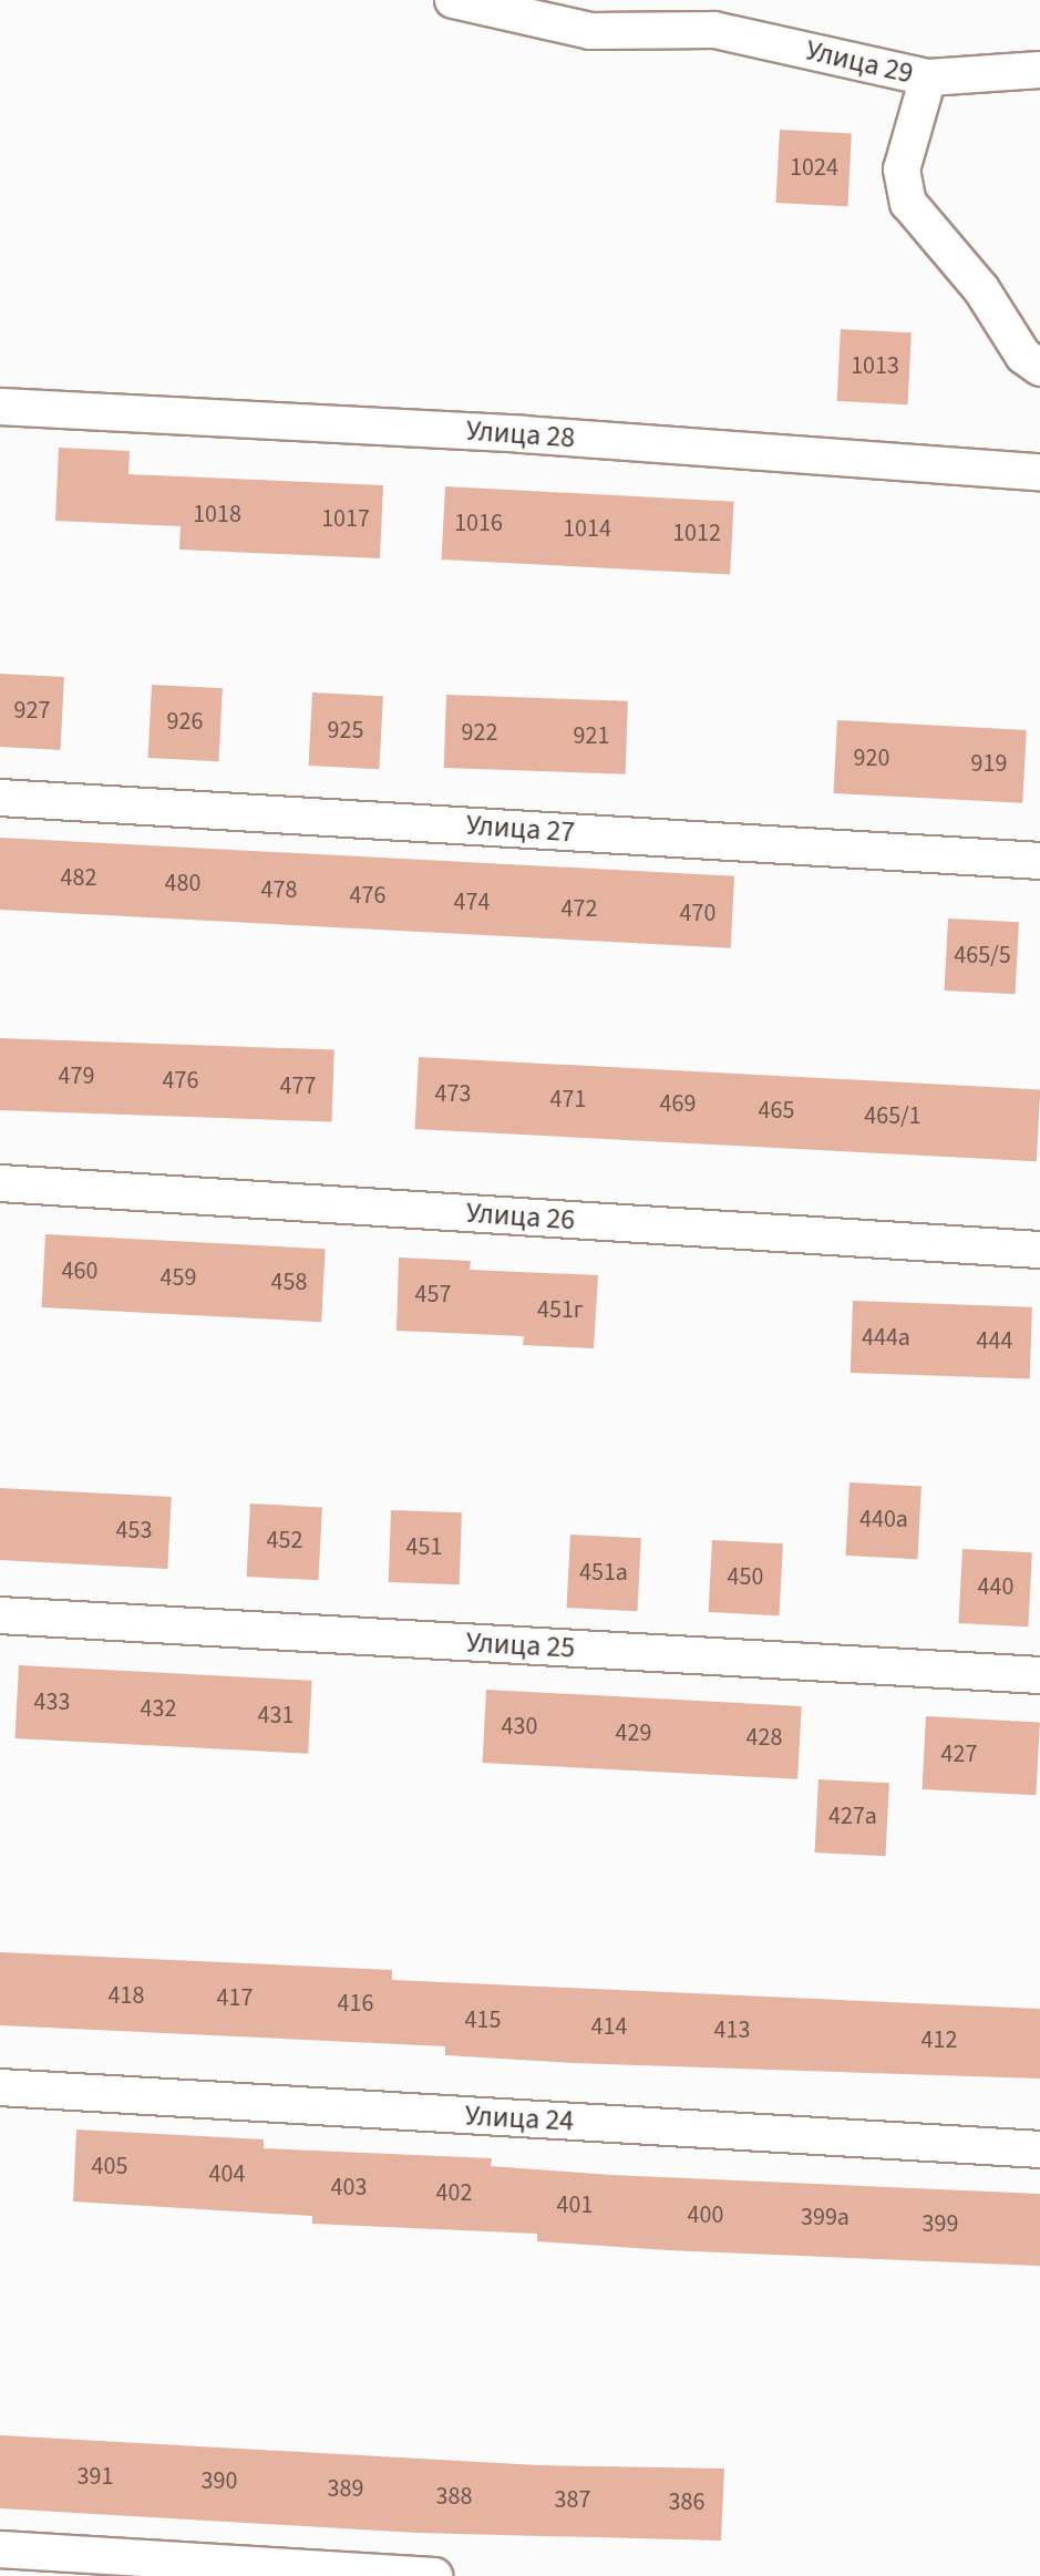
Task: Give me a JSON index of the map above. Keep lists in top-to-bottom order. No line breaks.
{"streets":{"street":["Улица 29","Улица 28","Улица 27","Улица 26","Улица 25","Улица 24"]},"house_numbers":["1024","1013","1018","1017","1016","1014","1012","927","926","925","922","921","920","919","482","480","478","476","474","472","470","465/5","479","476","477","473","471","469","465","465/1","460","459","458","457","451г","444а","444","440а","453","452","451","451а","450","440","433","432","431","430","429","428","427","427а","418","417","416","415","414","413","412","405","404","403","402","401","400","399а","399","391","390","389","388","387","386"]}
